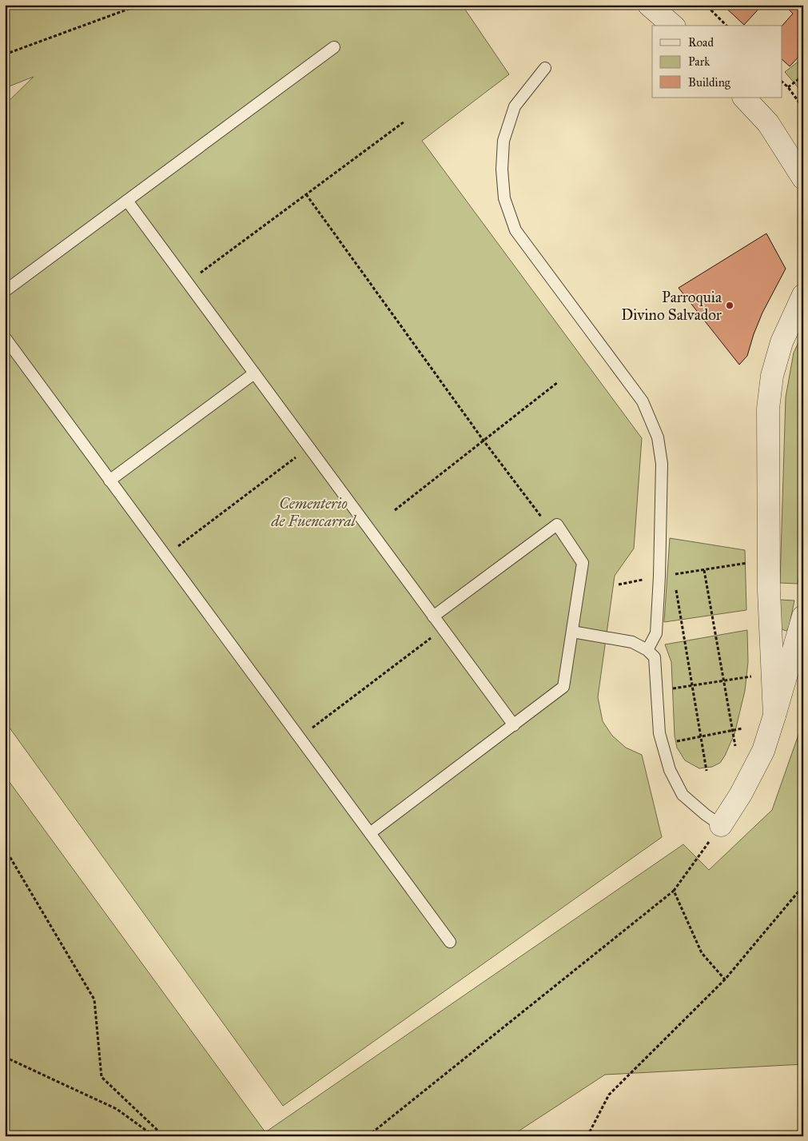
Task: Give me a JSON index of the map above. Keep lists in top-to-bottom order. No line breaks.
{"parks":["Cementerio de Fuencarral"],"places":["Parroquia Divino Salvador"],"legend":["Road","Park","Building"]}
